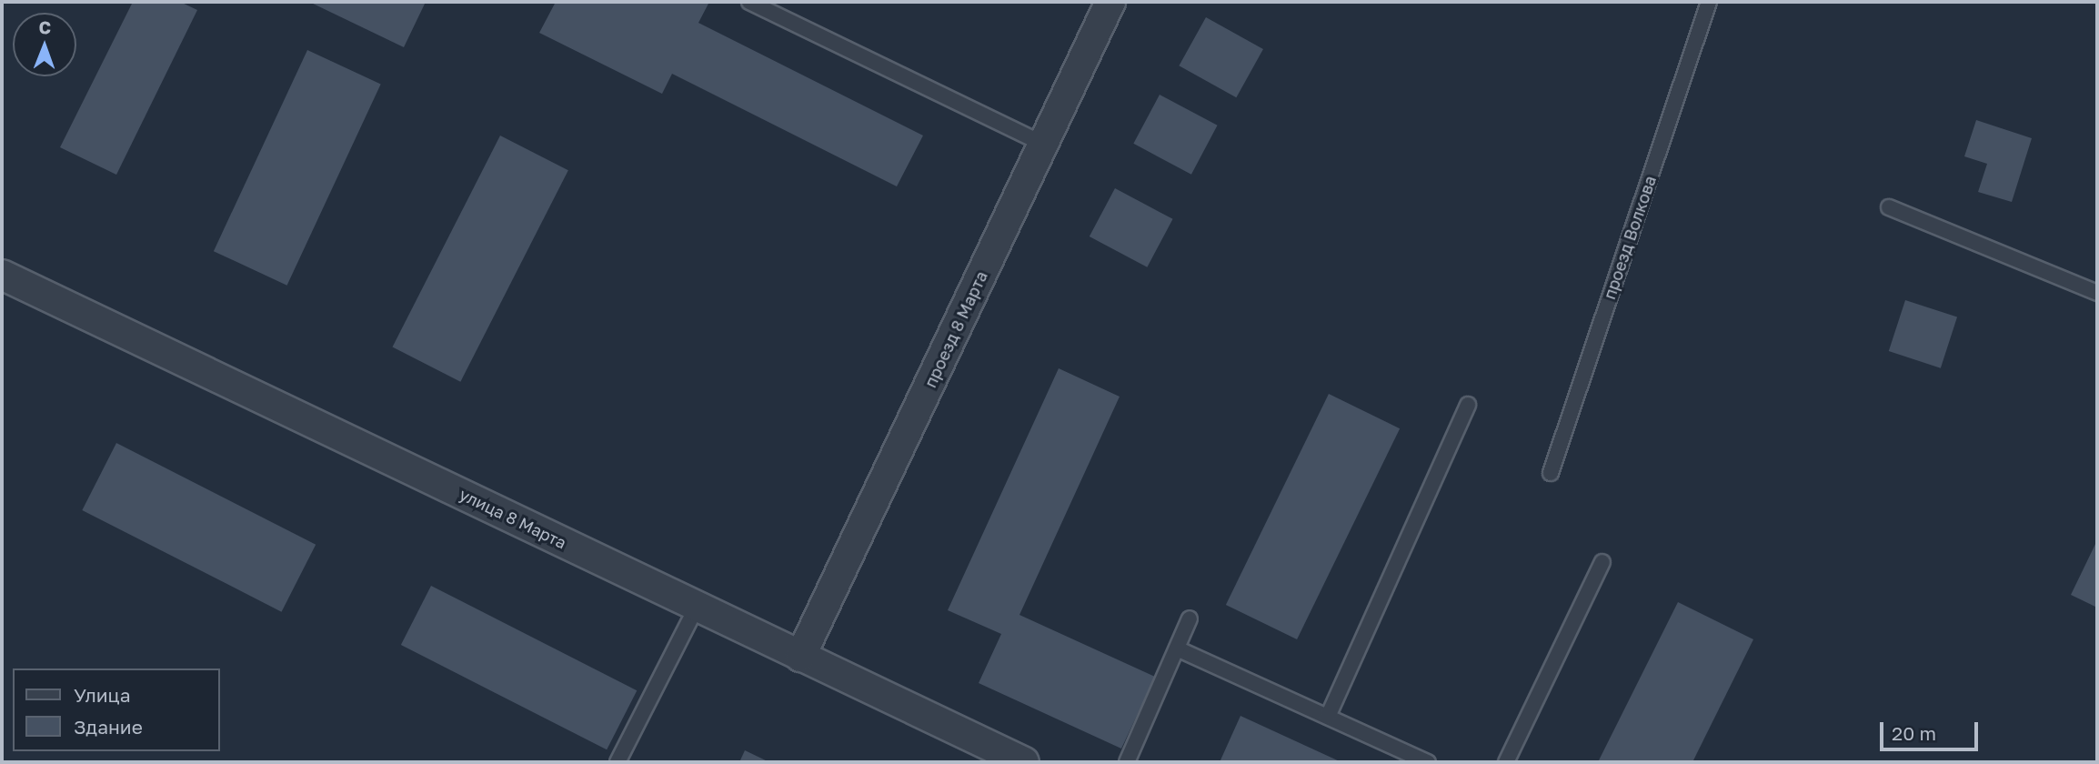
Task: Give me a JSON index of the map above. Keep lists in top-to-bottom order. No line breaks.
{"streets":{"street":["проезд 8 Марта","улица 8 Марта"],"lane":["проезд Волкова"]},"crossings":[["проезд 8 Марта","улица 8 Марта"]],"legend":["Улица","Здание"],"scale_bar":"20 m","north":"top"}
